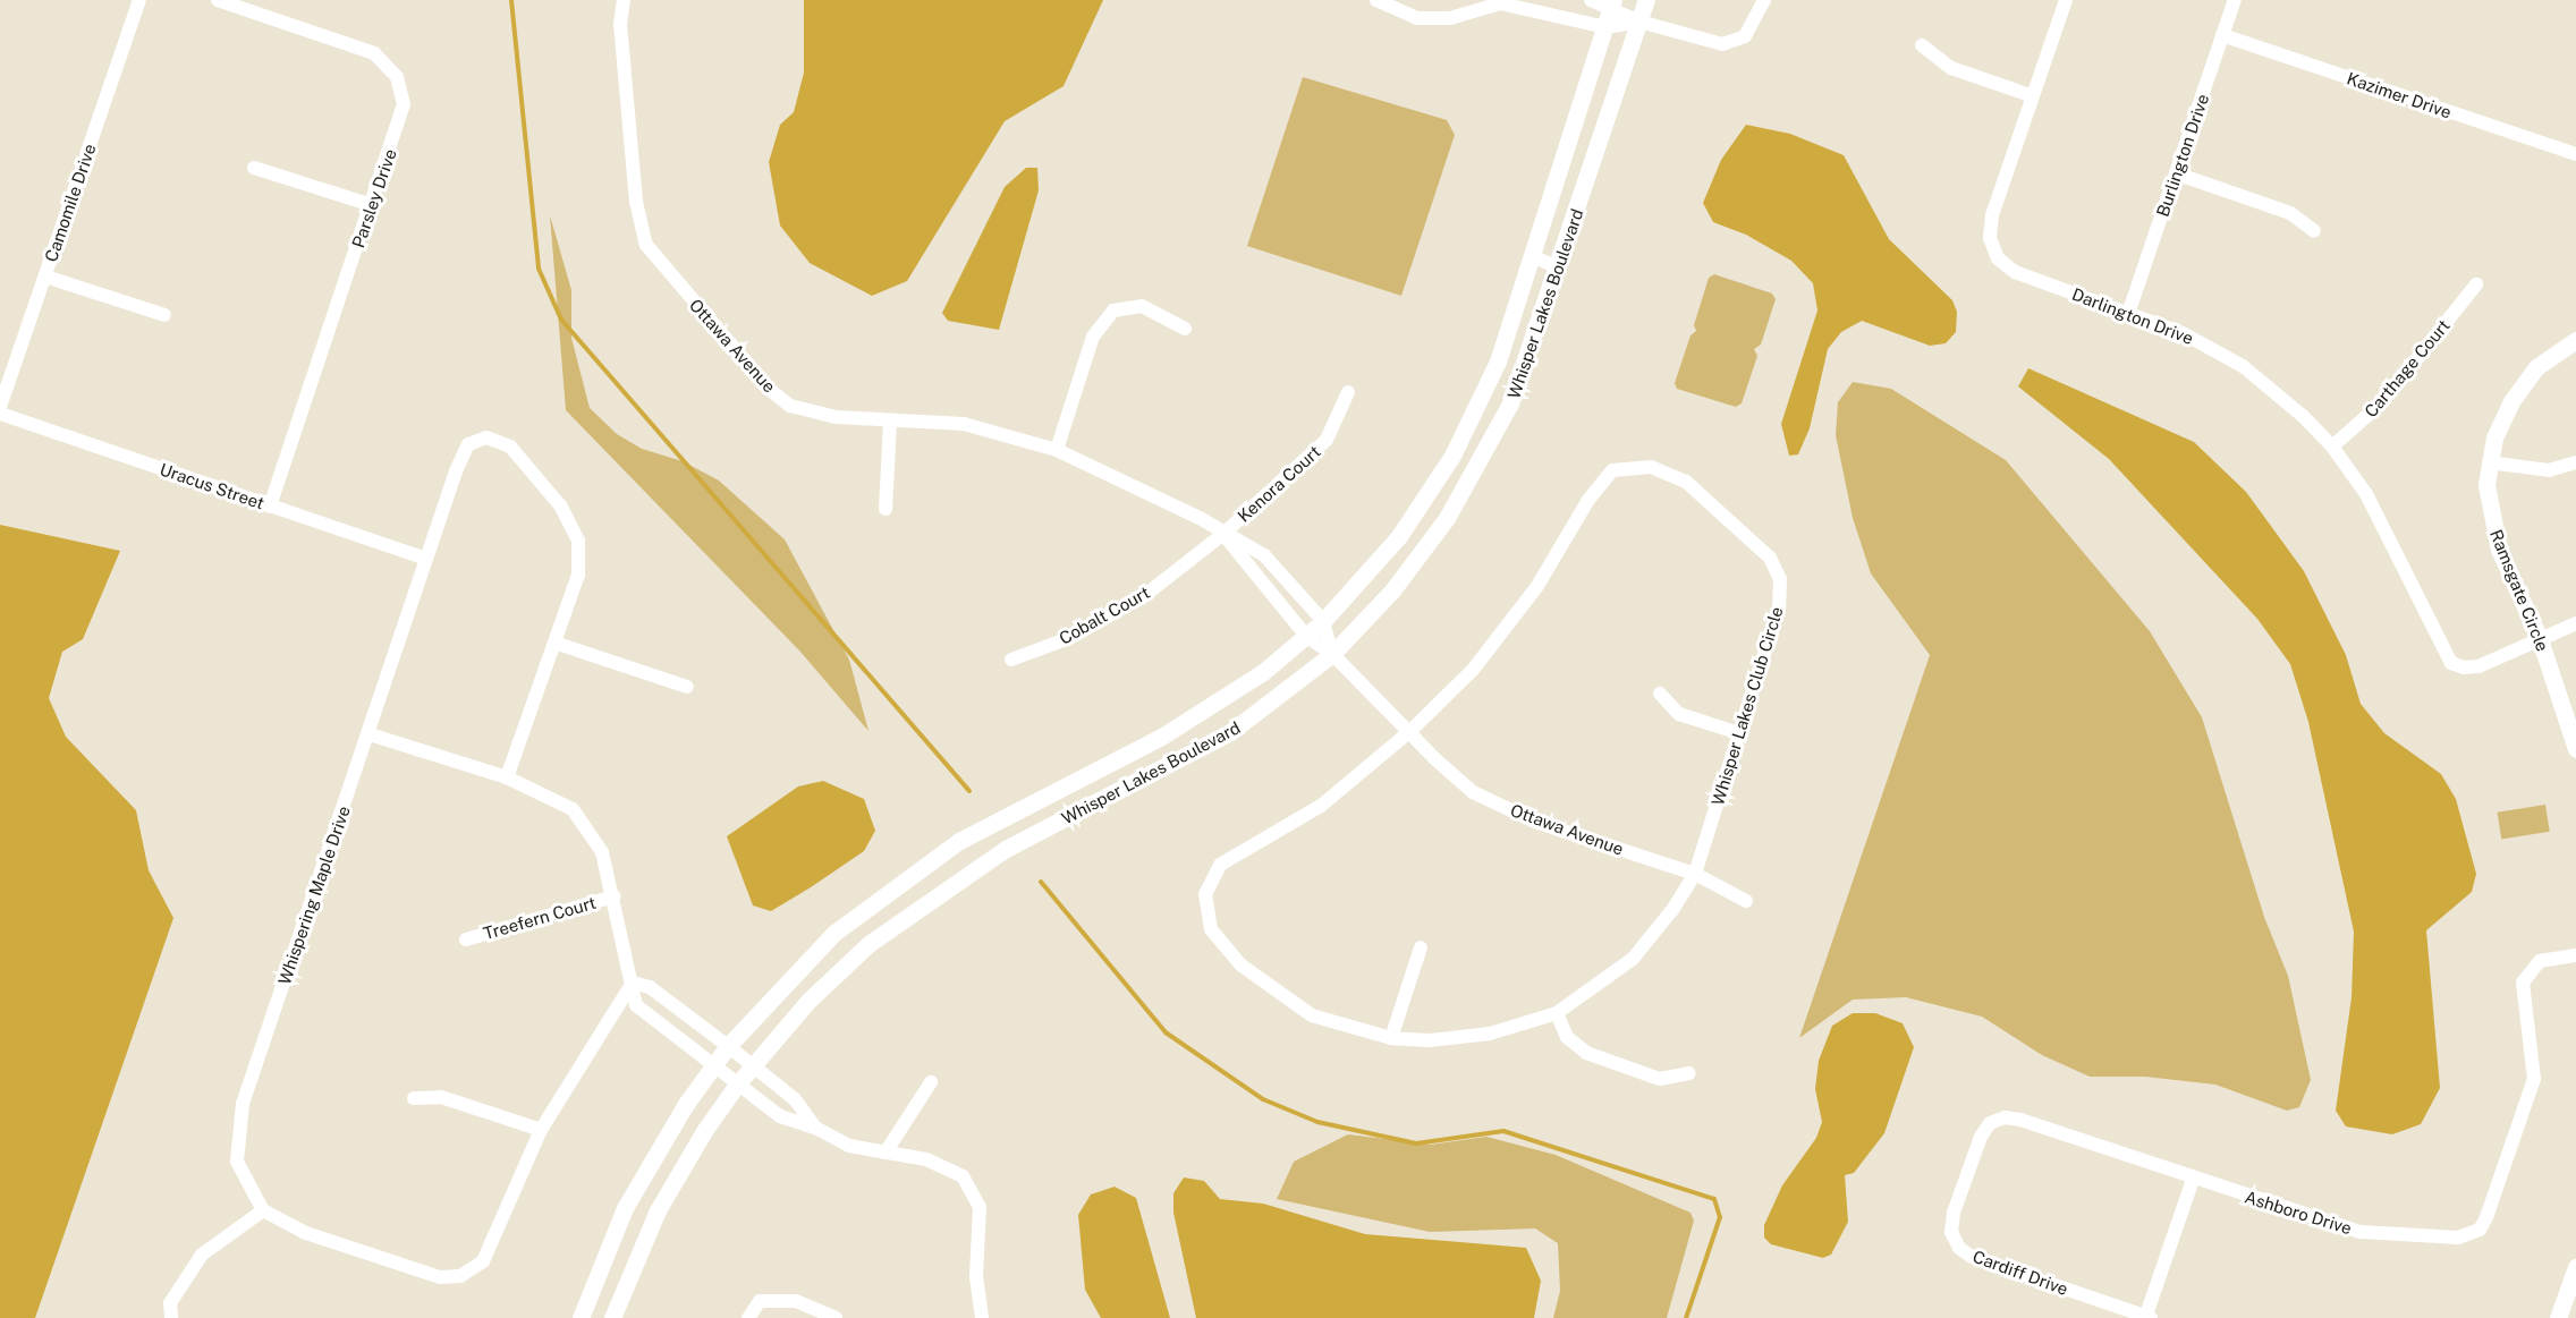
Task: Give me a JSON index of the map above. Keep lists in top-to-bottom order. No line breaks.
{"streets":{"street":["Kazimer Drive","Burlington Drive","Parsley Drive","Camomile Drive","Whisper Lakes Boulevard","Darlington Drive","Ottawa Avenue","Carthage Court","Kenora Court","Uracus Street","Ramsgate Circle","Cobalt Court","Whisper Lakes Club Circle","Whispering Maple Drive","Treefern Court","Ashboro Drive","Cardiff Drive"]},"crossings":[["Kazimer Drive","Burlington Drive"],["Burlington Drive","Darlington Drive"],["Parsley Drive","Uracus Street"],["Whisper Lakes Boulevard","Ottawa Avenue"],["Darlington Drive","Carthage Court"],["Darlington Drive","Ramsgate Circle"],["Ottawa Avenue","Kenora Court"],["Ottawa Avenue","Cobalt Court"],["Ottawa Avenue","Whisper Lakes Club Circle"],["Kenora Court","Cobalt Court"],["Uracus Street","Whispering Maple Drive"],["Ashboro Drive","Cardiff Drive"]]}
